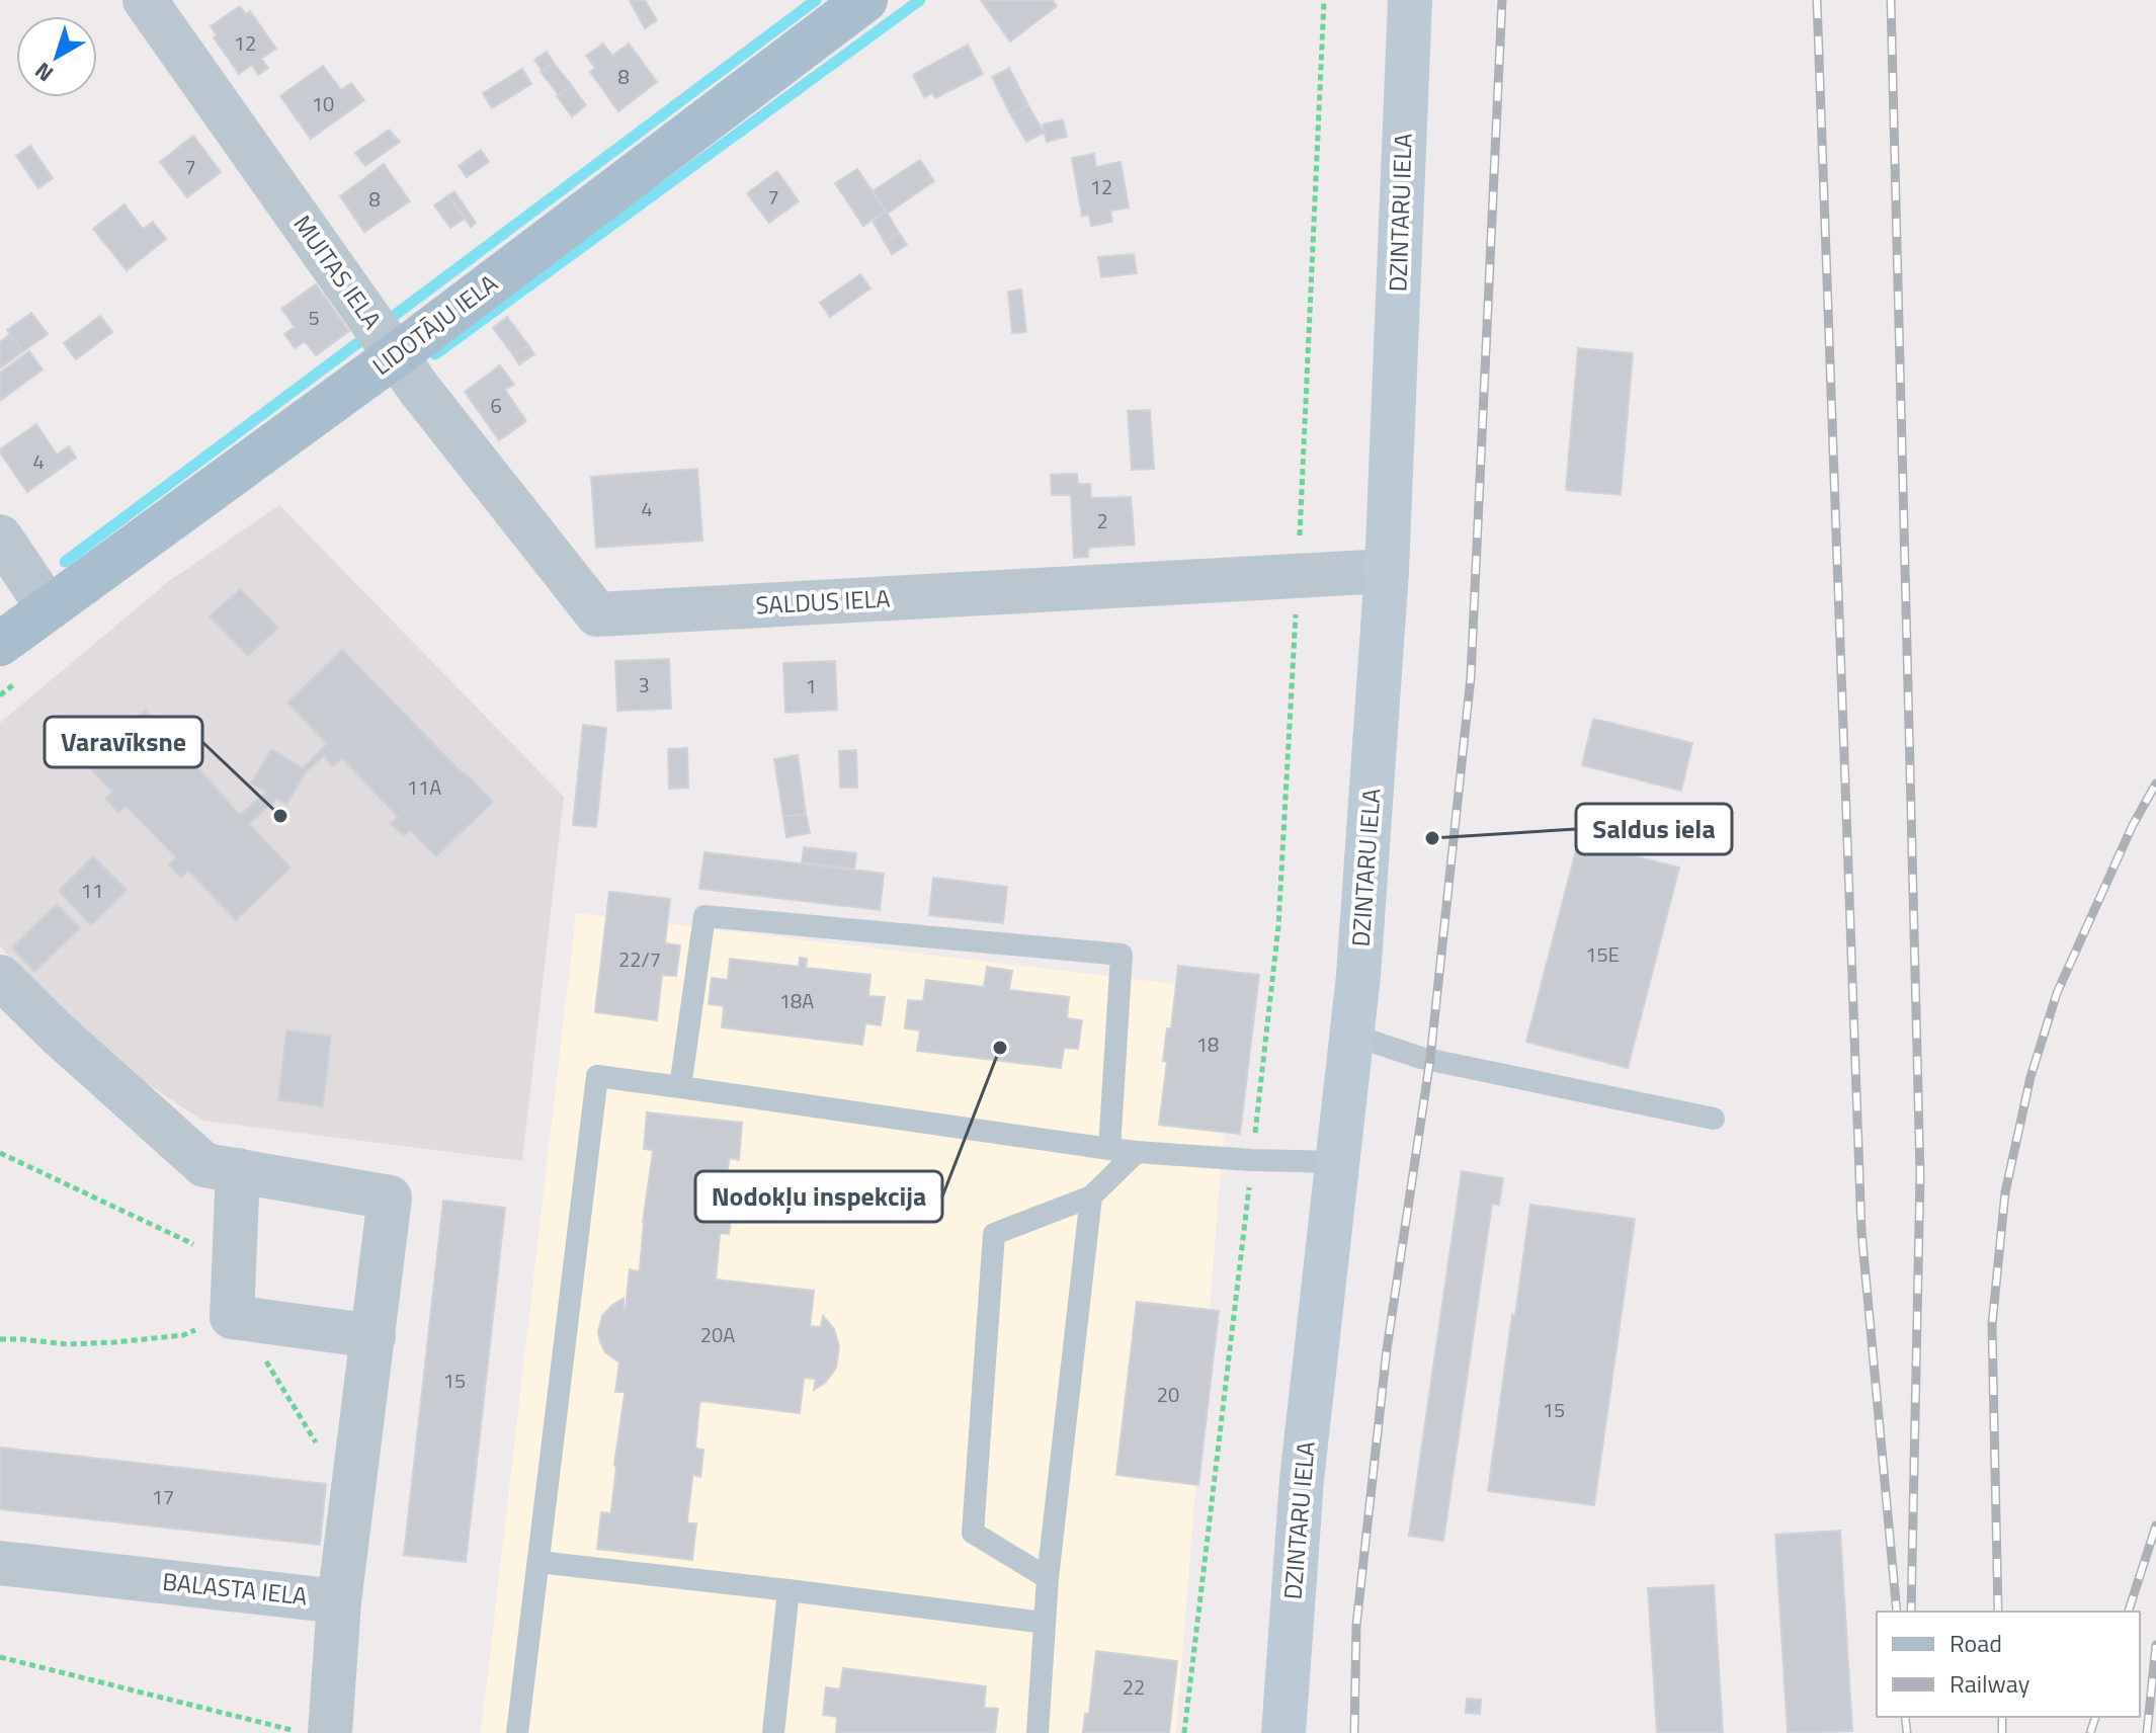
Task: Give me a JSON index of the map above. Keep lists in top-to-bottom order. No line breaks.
{"streets":{"main road":["LIDOTĀJU IELA"],"street":["DZINTARU IELA","MUITAS IELA","SALDUS IELA","BALASTA IELA"]},"crossings":[["DZINTARU IELA","SALDUS IELA"],["MUITAS IELA","LIDOTĀJU IELA"],["MUITAS IELA","SALDUS IELA"]],"places":["Varavīksne","Saldus iela","Nodokļu inspekcija"],"house_numbers":["12","8","10","7","12","7","8","5","6","4","4","2","3","1","11A","11","15E","22/7","18A","18","20A","15","20","15","17","22"],"legend":["Road","Railway"],"north":"bottom left"}
